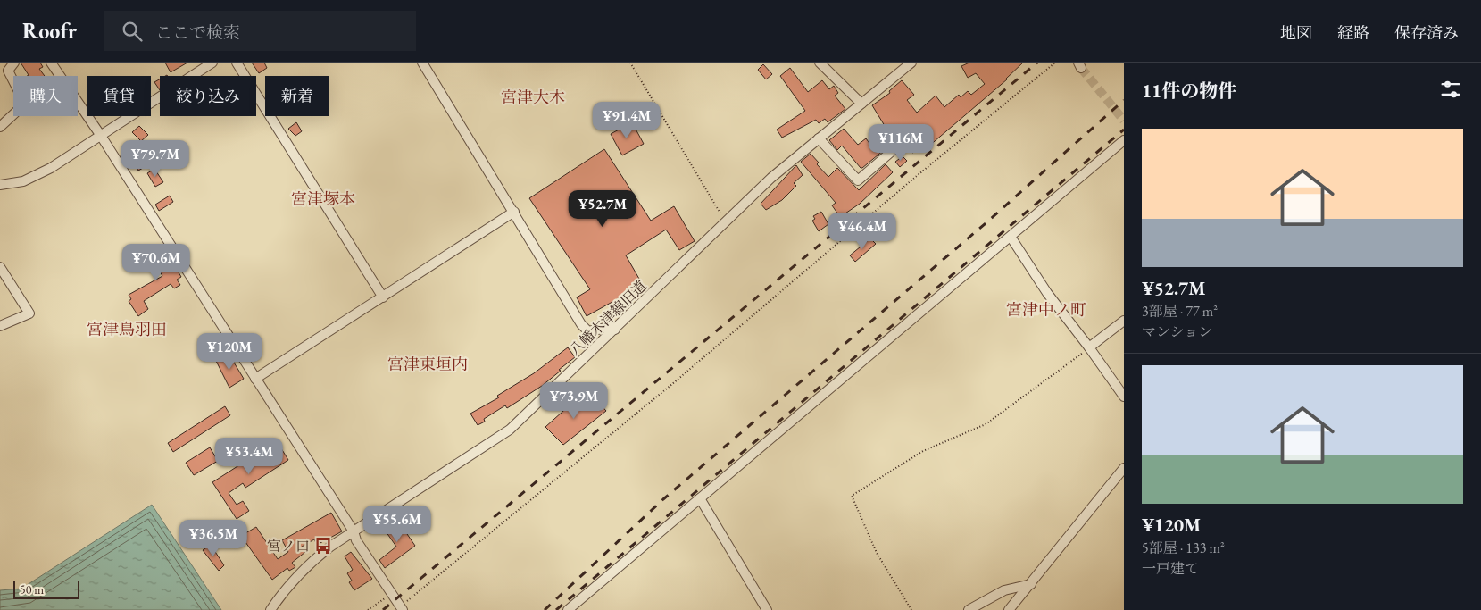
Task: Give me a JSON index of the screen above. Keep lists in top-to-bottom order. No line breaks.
{"streets":{"street":["八幡木津線旧道"]},"districts":["宮津大木","宮津塚本","宮津中ノ町","宮津鳥羽田","宮津東垣内"],"places":{"bus stop":["宮ノ口"]},"scale_bar":"50 m","page":{"header":"Roofr","search":"ここで検索","nav":["地図","経路","保存済み"],"heading":"11件の物件","chip":["購入","賃貸","絞り込み","新着"],"price":["¥91.4M","¥116M","¥79.7M","¥52.7M","¥46.4M","¥70.6M","¥120M","¥73.9M","¥53.4M","¥55.6M","¥36.5M"],"list":[{"name":"¥52.7M","note":"3部屋 · 77 m² · マンション"},{"name":"¥120M","note":"5部屋 · 133 m² · 一戸建て"}],"scale":"50 m"}}
